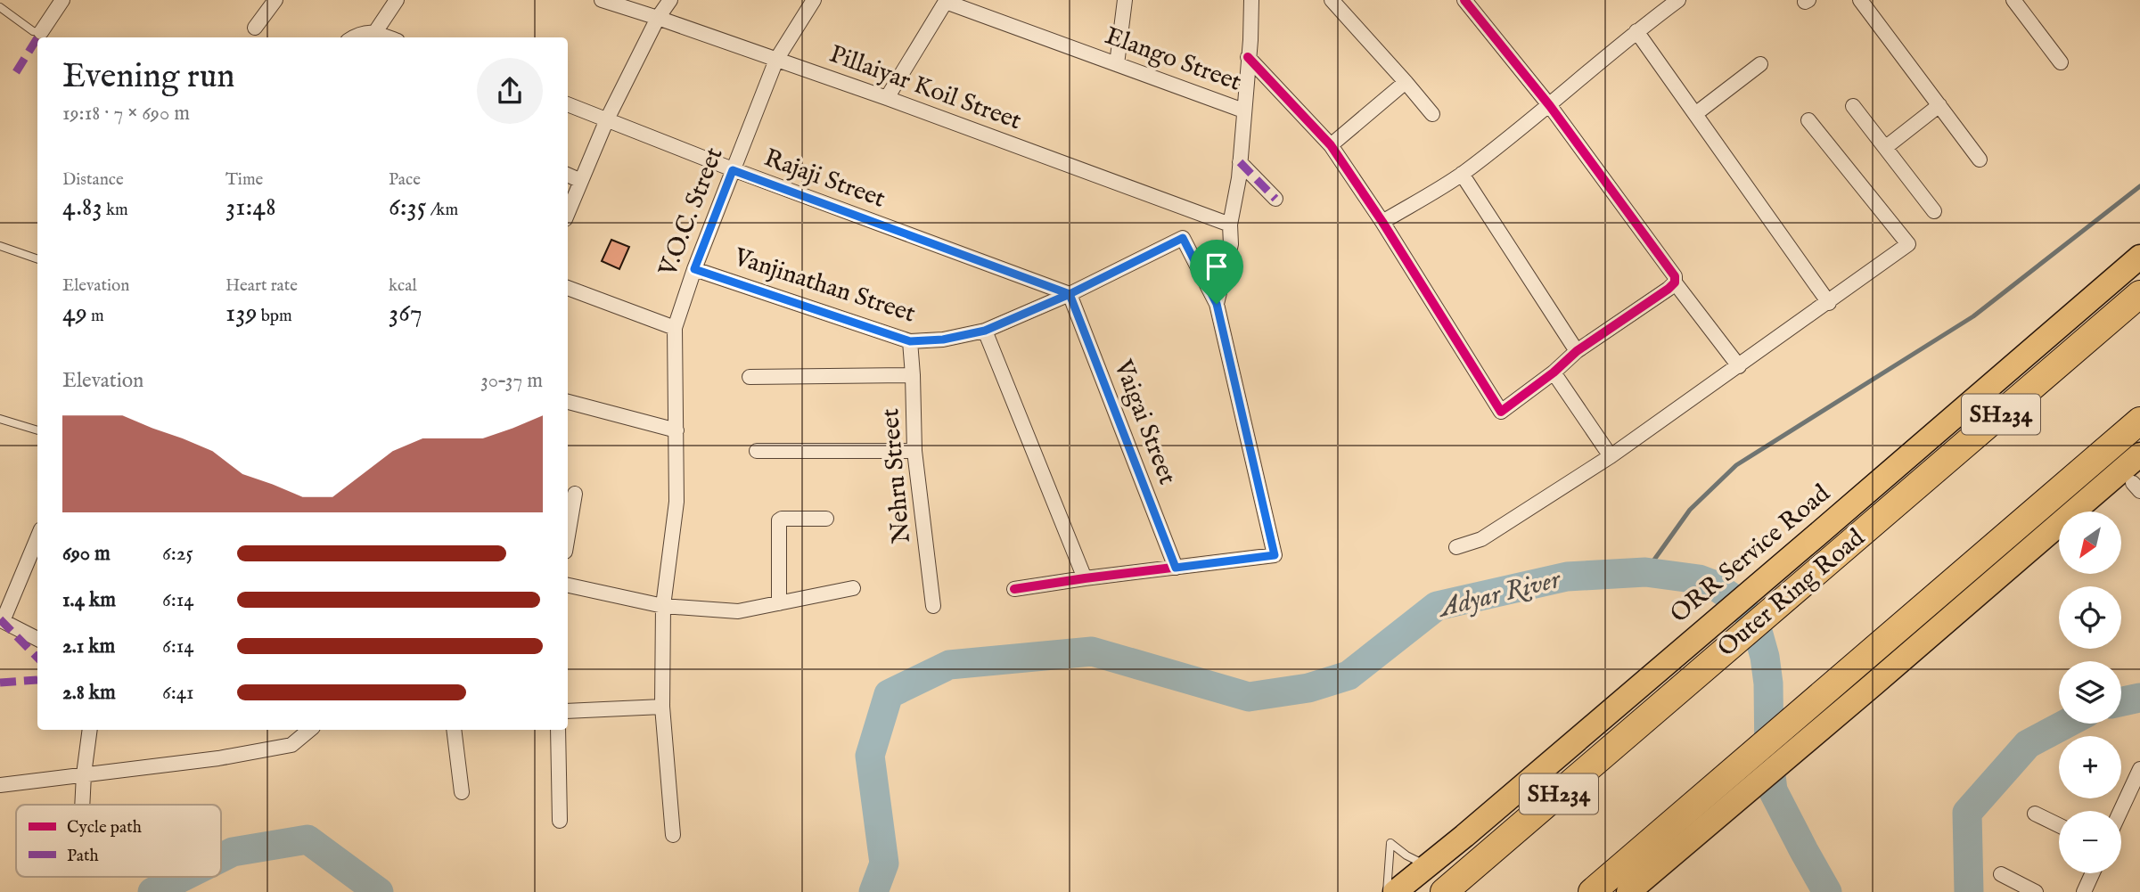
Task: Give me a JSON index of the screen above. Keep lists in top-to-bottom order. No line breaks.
{"streets":{"highway":["SH234","Outer Ring Road"],"main road":["ORR Service Road"],"street":["Elango Street","Pillaiyar Koil Street","Rajaji Street","V.O.C. Street","Vanjinathan Street","Vaigai Street","Nehru Street"]},"crossings":[["Pillaiyar Koil Street","V.O.C. Street"],["Rajaji Street","V.O.C. Street"],["Rajaji Street","Vanjinathan Street"],["Rajaji Street","Vaigai Street"],["V.O.C. Street","Vanjinathan Street"],["Vanjinathan Street","Vaigai Street"],["Vanjinathan Street","Nehru Street"]],"water":["Adyar River"],"legend":["Cycle path","Path"],"north":"bottom left","page":{"heading":["Evening run","19:18 · 7 × 690 m"],"stats":[["Distance","4.83 km"],["Time","31:48"],["Pace","6:35 /km"],["Elevation","49 m"],["Heart rate","139 bpm"],["kcal","367"]],"chart":["Elevation","30–37 m"],"map_buttons":["+","−"],"list":[{"name":"690 m","note":"6:25"},{"name":"1.4 km","note":"6:14"},{"name":"2.1 km","note":"6:14"},{"name":"2.8 km","note":"6:41"}]}}
